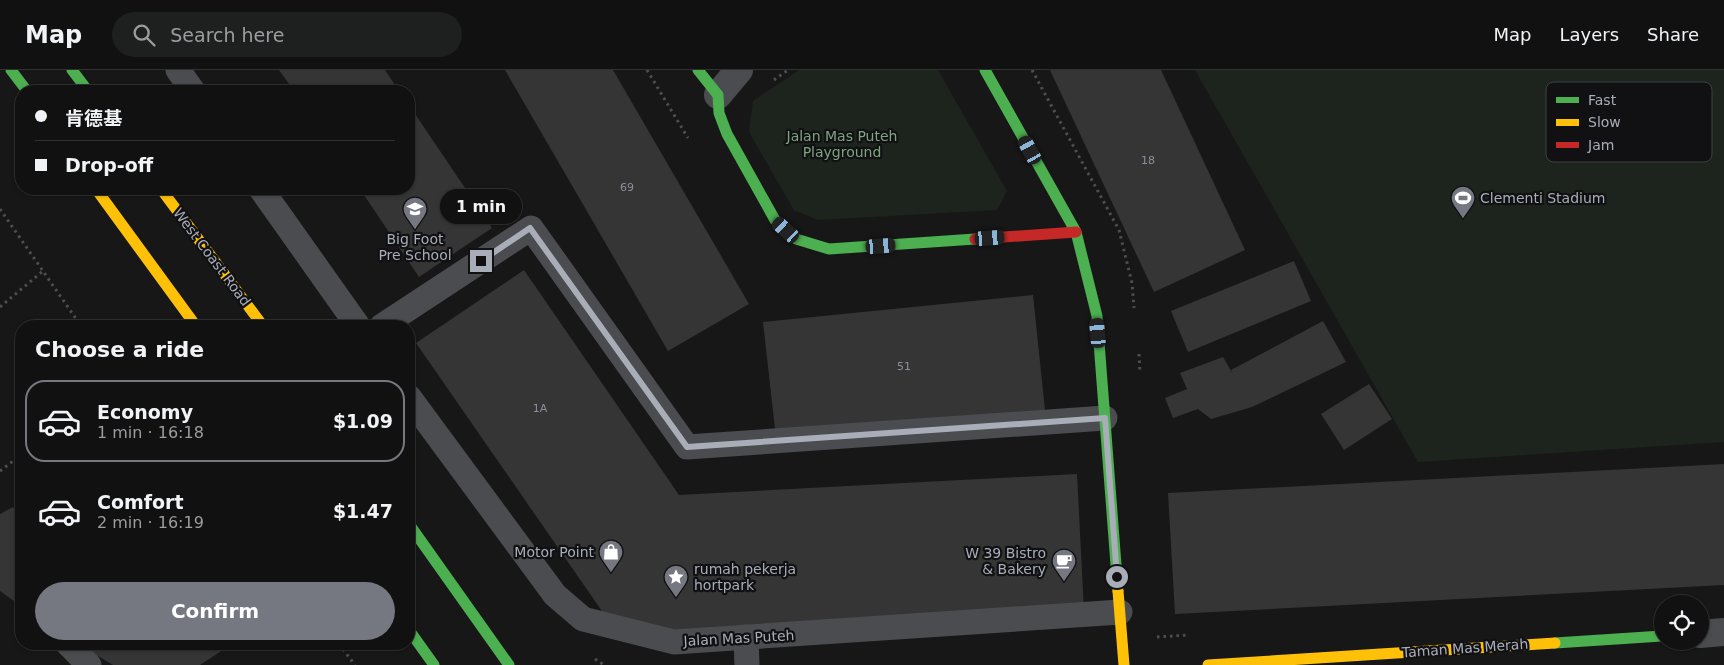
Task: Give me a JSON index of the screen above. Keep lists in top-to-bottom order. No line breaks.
{"streets":{"street":["West Coast Road","Taman Mas Merah"],"lane":["Jalan Mas Puteh"]},"parks":["Jalan Mas Puteh Playground"],"places":{"sports":["Clementi Stadium"],"school or university":["Big Foot Pre School"],"shop":["Motor Point"],"cafe":["W 39 Bistro & Bakery"],"place":["rumah pekerja hortpark"]},"house_numbers":["18","69","51","1A"],"legend":["Fast","Slow","Jam"],"page":{"header":"Map","search":"Search here","nav":["Map","Layers","Share"],"banner":["肯德基","Drop-off"],"bubble":"1 min","heading":"Choose a ride","list":[{"name":"Economy","note":"1 min · 16:18","value":"$1.09"},{"name":"Comfort","note":"2 min · 16:19","value":"$1.47"}],"buttons":"Confirm"}}
